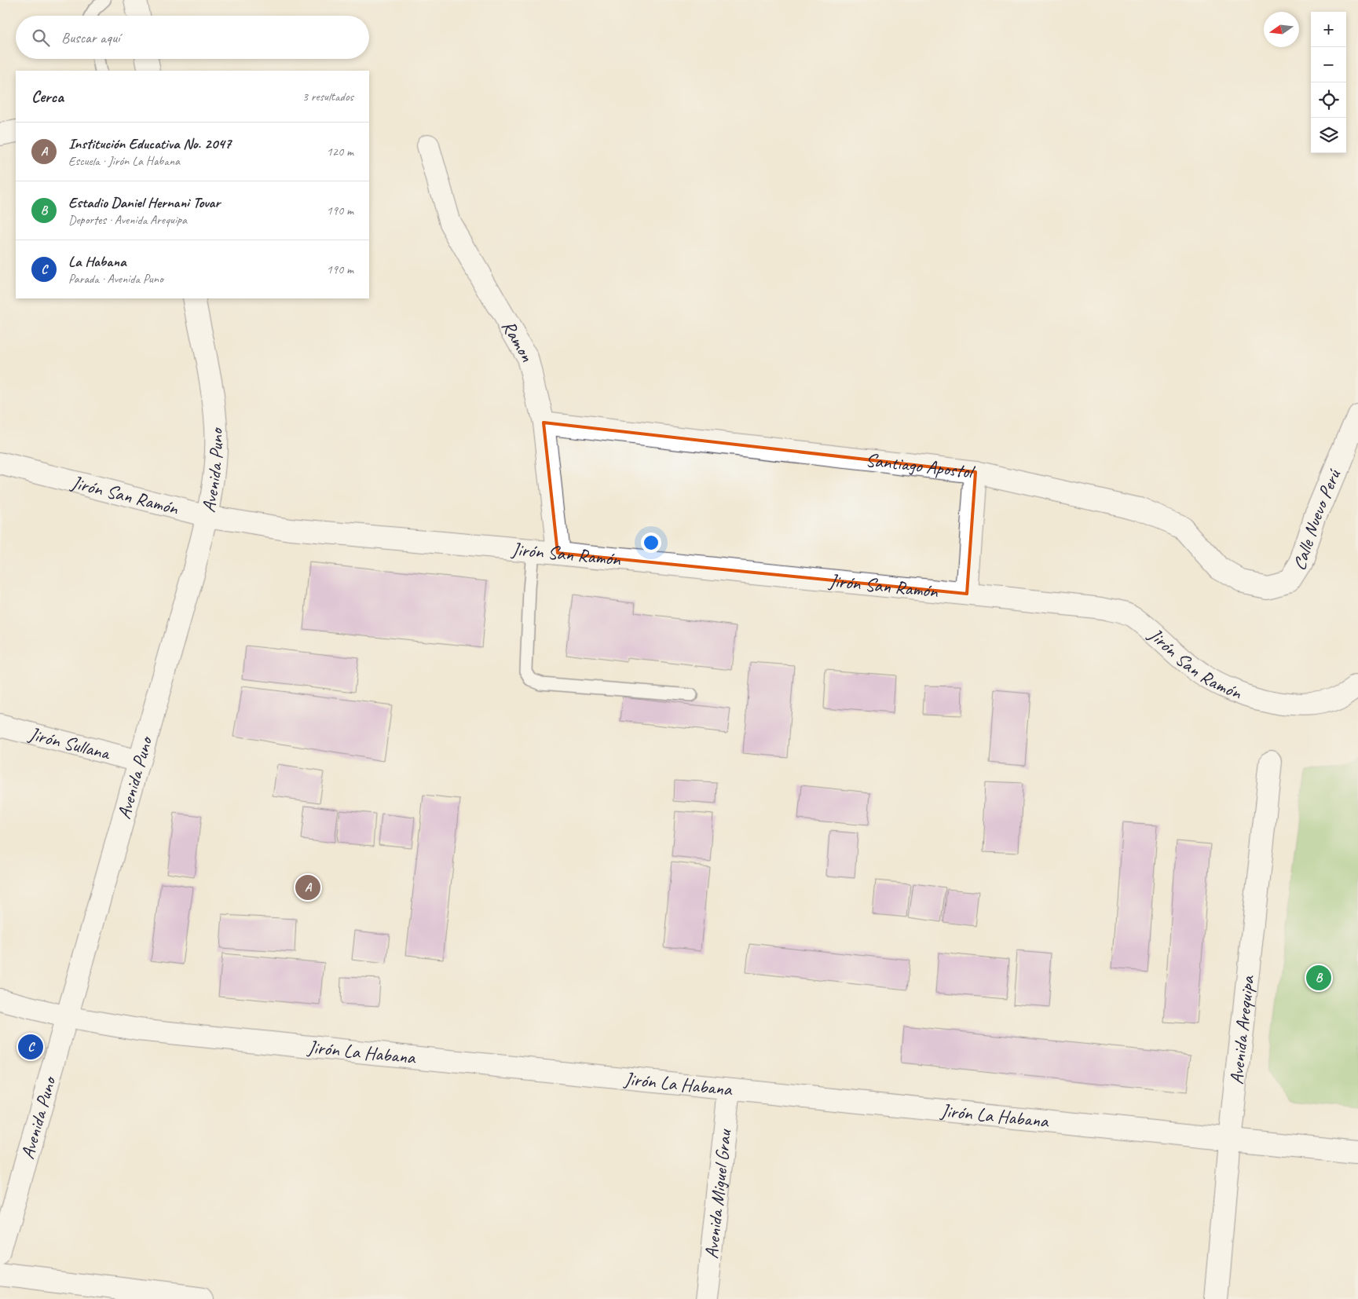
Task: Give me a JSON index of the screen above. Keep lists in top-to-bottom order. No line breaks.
{"streets":{"street":["Ramon","Santiago Apostol","Avenida Puno","Jirón San Ramón","Calle Nuevo Perú","Jirón Sullana","Avenida Arequipa","Jirón La Habana","Avenida Miguel Grau"]},"crossings":[["Ramon","Santiago Apostol"],["Ramon","Jirón San Ramón"],["Santiago Apostol","Calle Nuevo Perú"],["Avenida Puno","Jirón San Ramón"],["Avenida Puno","Jirón Sullana"],["Avenida Puno","Jirón La Habana"],["Avenida Arequipa","Jirón La Habana"],["Jirón La Habana","Avenida Miguel Grau"]],"north":"left","page":{"map_buttons":["+","−"],"search":"Buscar aquí","heading":["Cerca","3 resultados"],"list":[{"mark":"A","name":"Institución Educativa No. 2047","note":"Escuela · Jirón La Habana","value":"120 m"},{"mark":"B","name":"Estadio Daniel Hernani Tovar","note":"Deportes · Avenida Arequipa","value":"190 m"},{"mark":"C","name":"La Habana","note":"Parada · Avenida Puno","value":"190 m"}],"pins":["A","B","C"]}}
